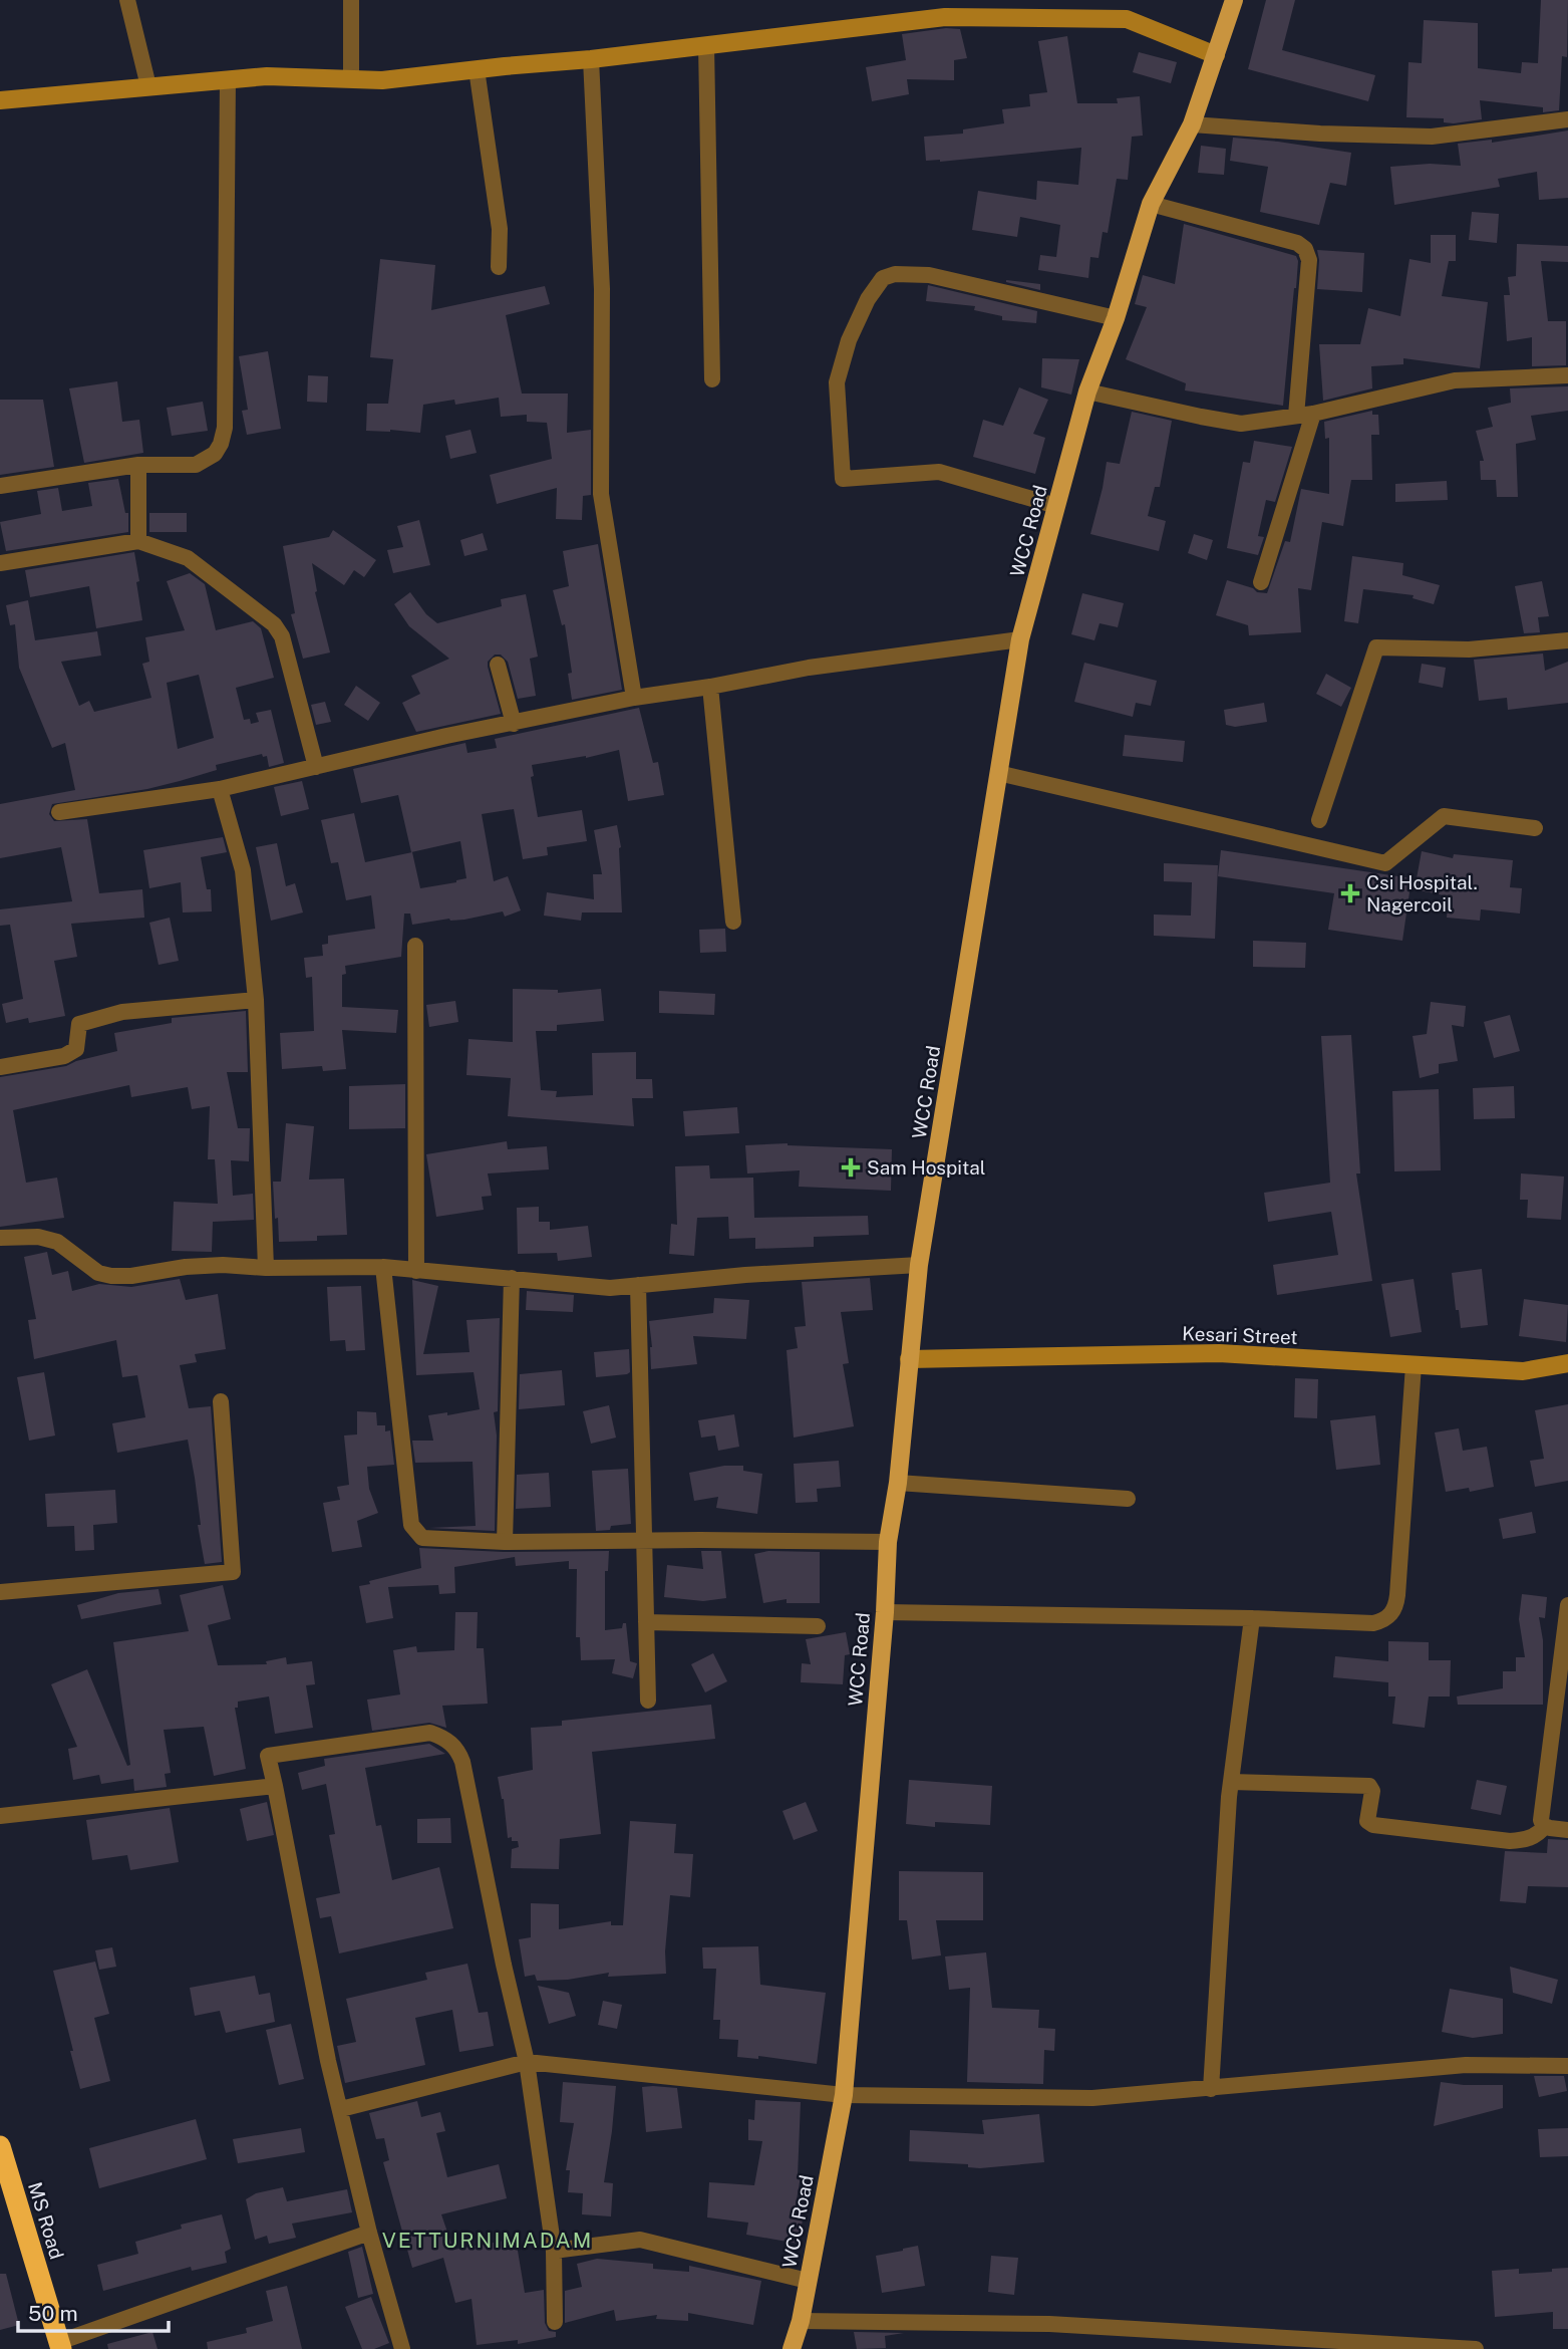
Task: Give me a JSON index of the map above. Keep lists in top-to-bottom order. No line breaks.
{"streets":{"highway":["MS Road"],"main road":["WCC Road"],"street":["Kesari Street"]},"crossings":[["WCC Road","Kesari Street"]],"districts":["VETTURNIMADAM"],"places":{"health":["Csi Hospital. Nagercoil","Sam Hospital"]},"scale_bar":"50 m"}
